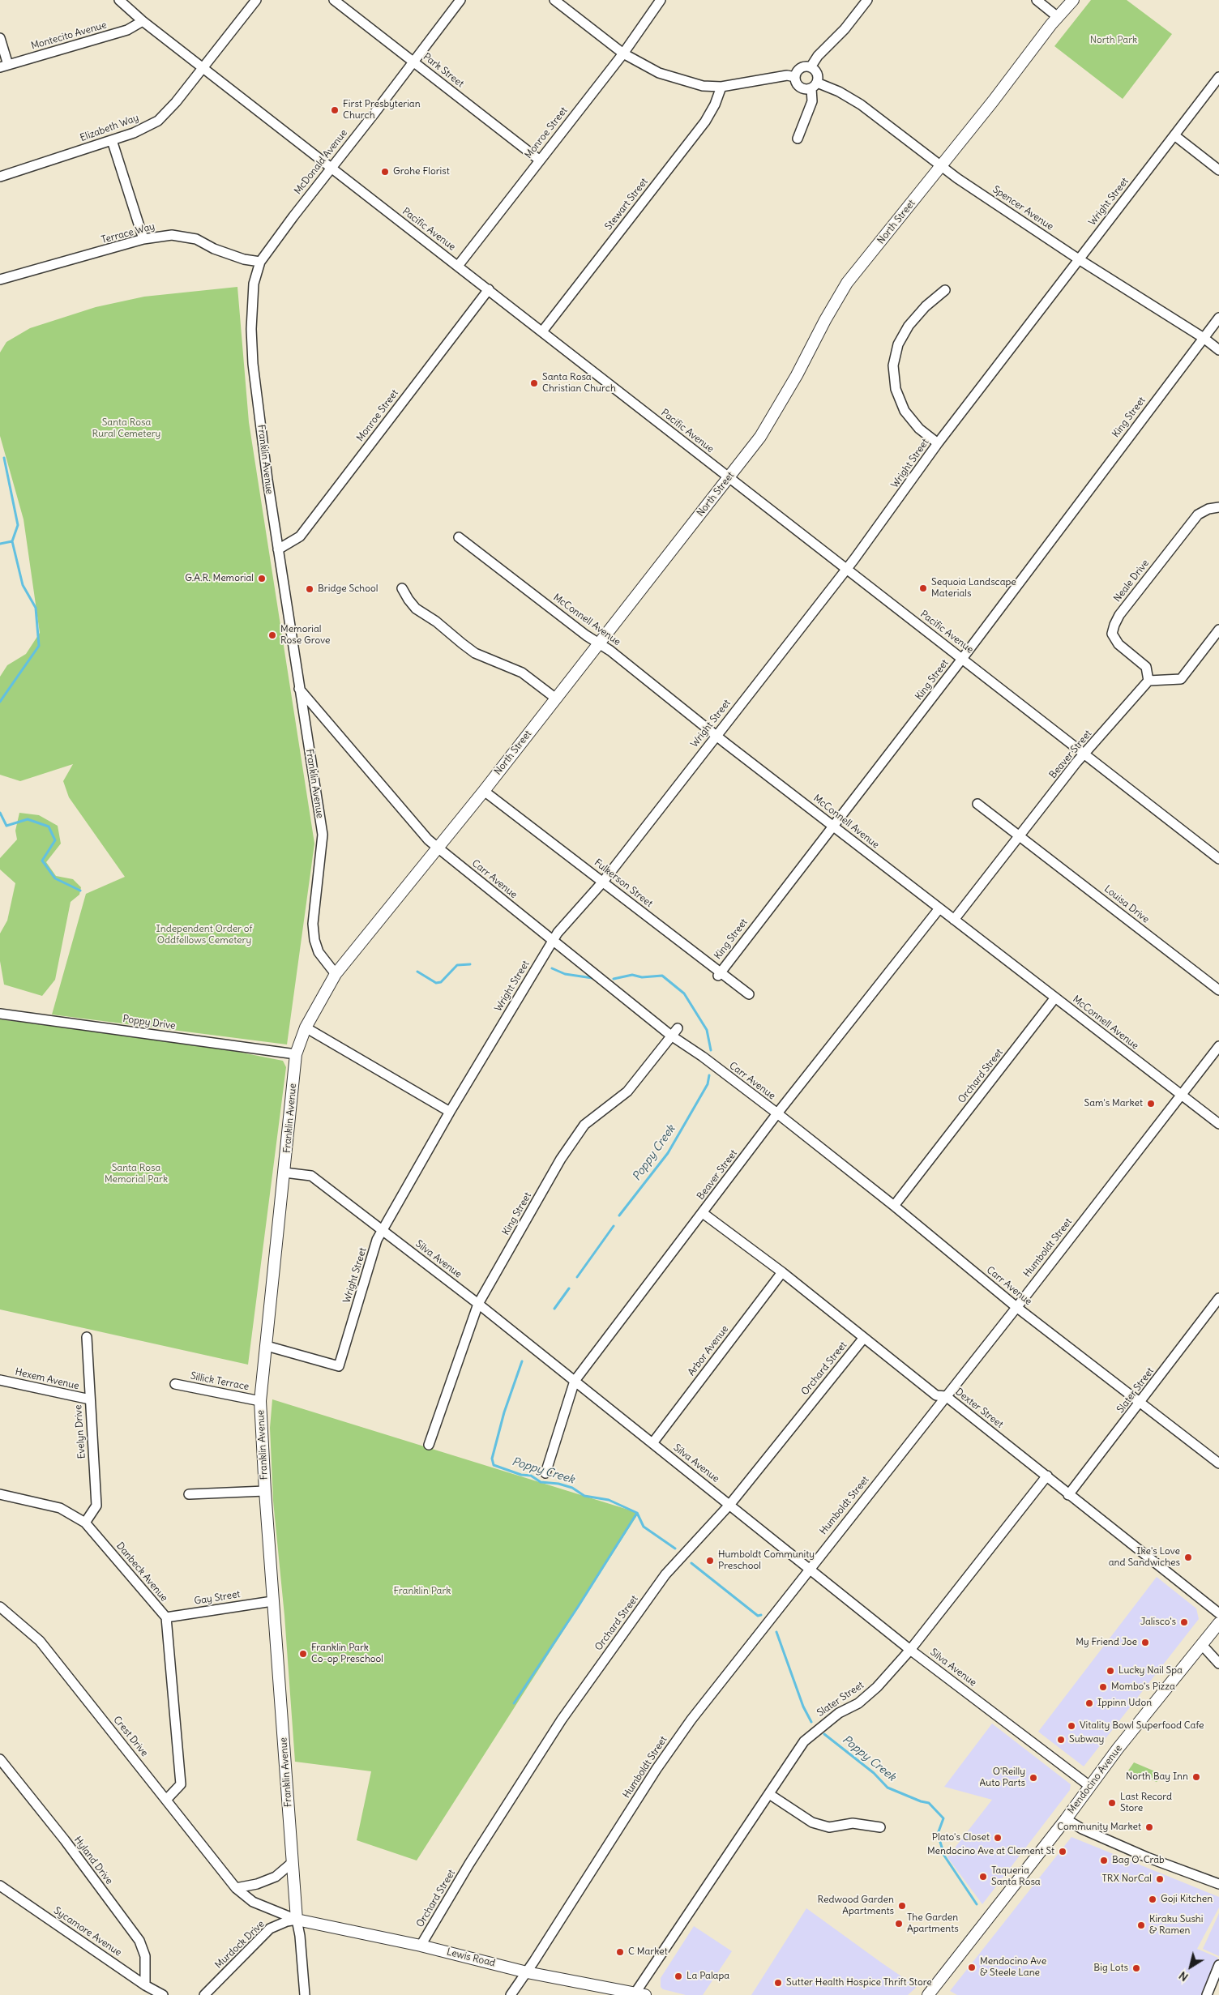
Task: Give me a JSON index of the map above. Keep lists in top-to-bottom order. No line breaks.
{"streets":{"main road":["North Street","Franklin Avenue","Mendocino Avenue","Lewis Road"],"street":["Montecito Avenue","Park Street","Elizabeth Way","Monroe Street","McDonald Avenue","Wright Street","Stewart Street","Spencer Avenue","Pacific Avenue","Terrace Way","King Street","Neale Drive","McConnell Avenue","Beaver Street","Carr Avenue","Fulkerson Street","Louisa Drive","Poppy Drive","Orchard Street","Humboldt Street","Silva Avenue","Arbor Avenue","Hexem Avenue","Sillick Terrace","Slater Street","Dexter Street","Evelyn Drive","Danbeck Avenue","Gay Street","Crest Drive","Hyland Drive","Sycamore Avenue","Murdock Drive"]},"crossings":[["Montecito Avenue","Pacific Avenue"],["Park Street","Monroe Street"],["Park Street","McDonald Avenue"],["Elizabeth Way","Pacific Avenue"],["Monroe Street","Pacific Avenue"],["Monroe Street","Franklin Avenue"],["McDonald Avenue","Pacific Avenue"],["McDonald Avenue","Terrace Way"],["McDonald Avenue","Franklin Avenue"],["Wright Street","Spencer Avenue"],["Wright Street","Pacific Avenue"],["Wright Street","Franklin Avenue"],["Wright Street","McConnell Avenue"],["Wright Street","Carr Avenue"],["Wright Street","Fulkerson Street"],["Wright Street","Silva Avenue"],["Stewart Street","Pacific Avenue"],["Spencer Avenue","North Street"],["Spencer Avenue","King Street"],["North Street","Pacific Avenue"],["North Street","Franklin Avenue"],["North Street","McConnell Avenue"],["North Street","Carr Avenue"],["North Street","Fulkerson Street"],["Pacific Avenue","King Street"],["Pacific Avenue","Beaver Street"],["Terrace Way","Franklin Avenue"],["King Street","McConnell Avenue"],["King Street","Carr Avenue"],["King Street","Fulkerson Street"],["King Street","Silva Avenue"],["Franklin Avenue","Carr Avenue"],["Franklin Avenue","Poppy Drive"],["Franklin Avenue","Silva Avenue"],["Franklin Avenue","Sillick Terrace"],["Franklin Avenue","Gay Street"],["Franklin Avenue","Crest Drive"],["Franklin Avenue","Murdock Drive"],["Franklin Avenue","Lewis Road"],["Neale Drive","Beaver Street"],["McConnell Avenue","Beaver Street"],["McConnell Avenue","Orchard Street"],["McConnell Avenue","Humboldt Street"],["Beaver Street","Carr Avenue"],["Beaver Street","Louisa Drive"],["Beaver Street","Silva Avenue"],["Beaver Street","Dexter Street"],["Carr Avenue","Orchard Street"],["Carr Avenue","Humboldt Street"],["Carr Avenue","Slater Street"],["Orchard Street","Silva Avenue"],["Orchard Street","Dexter Street"],["Orchard Street","Lewis Road"],["Humboldt Street","Silva Avenue"],["Humboldt Street","Dexter Street"],["Humboldt Street","Lewis Road"],["Silva Avenue","Arbor Avenue"],["Silva Avenue","Slater Street"],["Silva Avenue","Mendocino Avenue"],["Arbor Avenue","Dexter Street"],["Hexem Avenue","Evelyn Drive"],["Slater Street","Dexter Street"],["Slater Street","Lewis Road"],["Evelyn Drive","Danbeck Avenue"],["Danbeck Avenue","Gay Street"],["Danbeck Avenue","Crest Drive"],["Crest Drive","Murdock Drive"],["Crest Drive","Lewis Road"],["Hyland Drive","Sycamore Avenue"],["Murdock Drive","Lewis Road"]],"water":["Poppy Creek"],"parks":["North Park","Santa Rosa Rural Cemetery","Independent Order of Oddfellows Cemetery","Santa Rosa Memorial Park","Franklin Park"],"places":["First Presbyterian Church","Grohe Florist","Santa Rosa Christian Church","G.A.R. Memorial","Sequoia Landscape Materials","Bridge School","Memorial Rose Grove","Sam's Market","Ike's Love and Sandwiches","Humboldt Community Preschool","Jalisco's","My Friend Joe","Franklin Park Co-op Preschool","Lucky Nail Spa","Mombo's Pizza","Ippinn Udon","Vitality Bowl Superfood Cafe","Subway","North Bay Inn","O'Reilly Auto Parts","Last Record Store","Community Market","Plato's Closet","Mendocino Ave at Clement St","Bag O' Crab","Taqueria Santa Rosa","TRX NorCal","Goji Kitchen","Redwood Garden Apartments","The Garden Apartments","Kiraku Sushi & Ramen","C Market","Mendocino Ave & Steele Lane","Big Lots","La Palapa","Sutter Health Hospice Thrift Store"],"north":"bottom left"}
